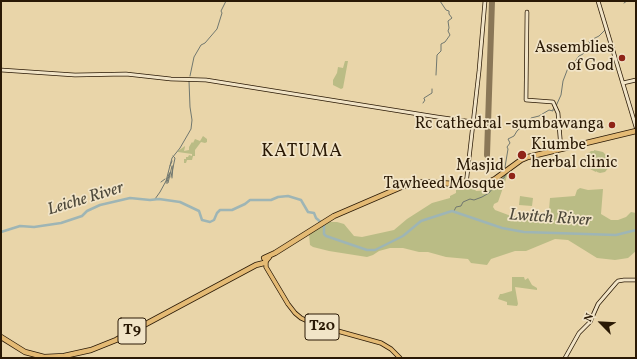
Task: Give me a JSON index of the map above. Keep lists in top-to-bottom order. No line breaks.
{"streets":{"highway":["T9"],"main road":["T20"]},"crossings":[["T20","T9"]],"districts":["KATUMA"],"water":["Leiche River","Lwitch River"],"places":["Assemblies of God","Rc cathedral -sumbawanga","Kiumbe herbal clinic","Masjid Tawheed Mosque"],"north":"top left"}
